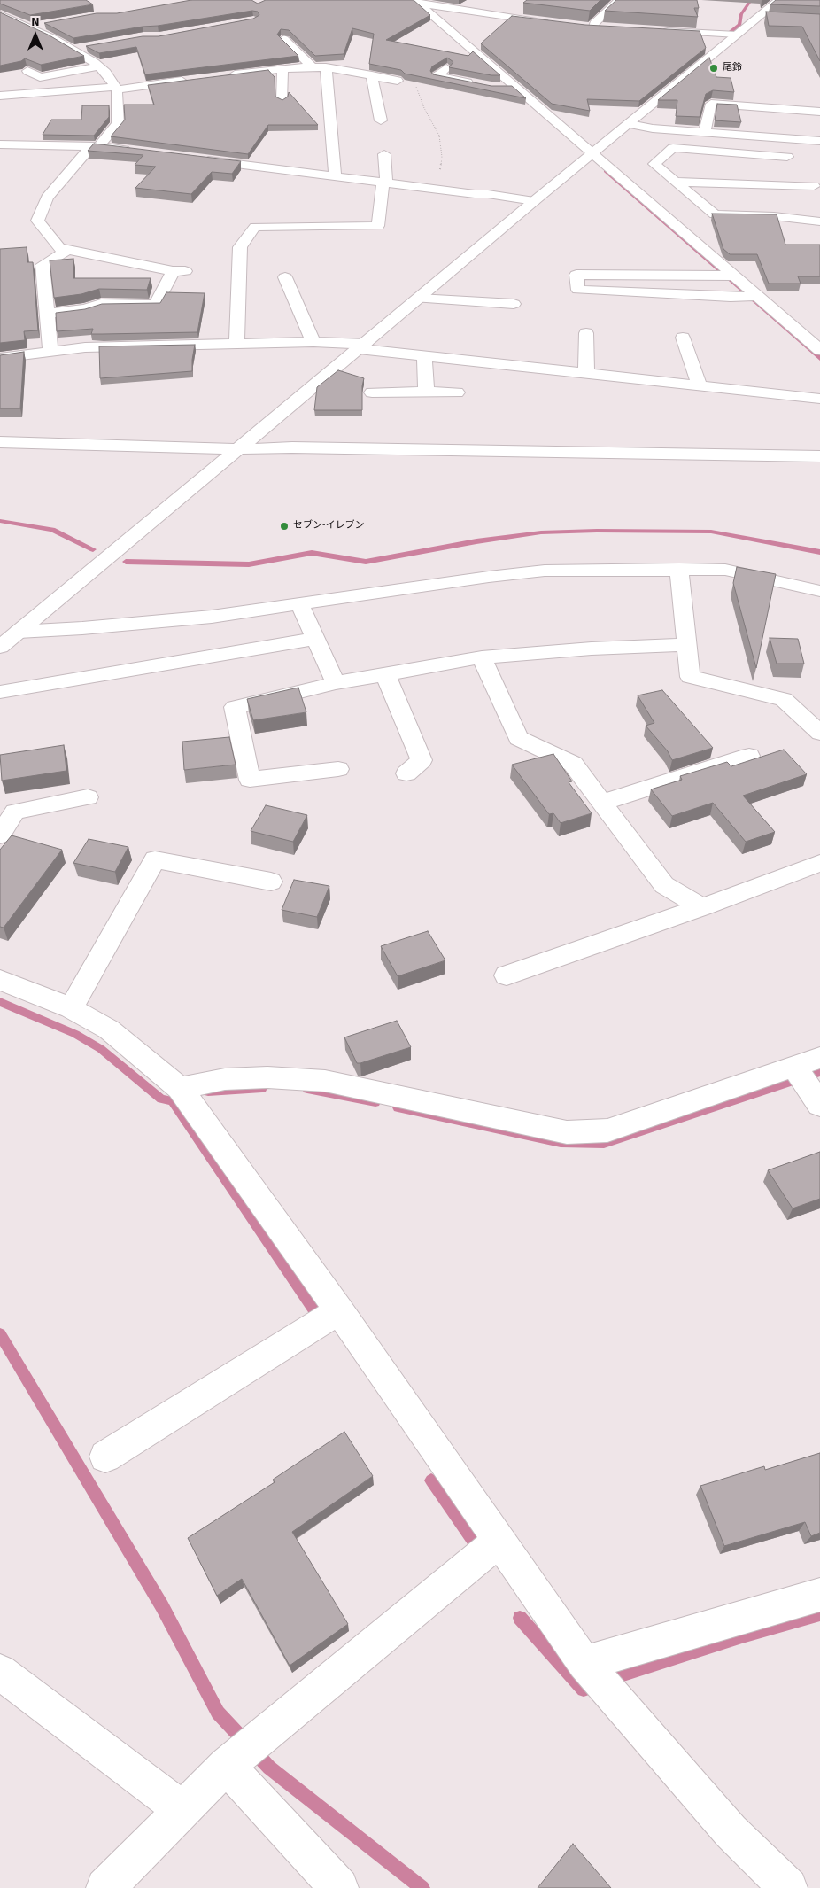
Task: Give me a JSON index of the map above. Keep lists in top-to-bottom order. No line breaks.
{"places":["尾鈴","セブン-イレブン"],"north":"top"}
